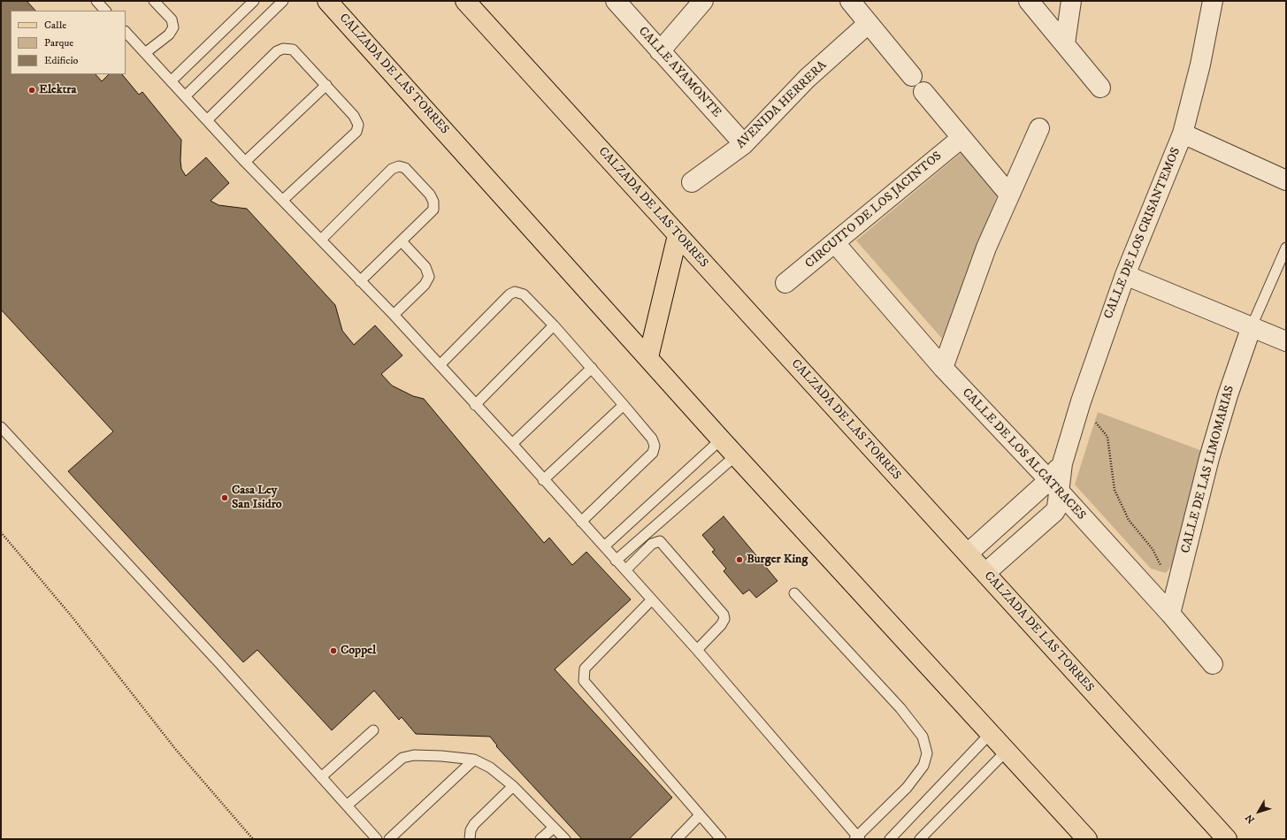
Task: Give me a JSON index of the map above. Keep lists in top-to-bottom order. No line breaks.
{"streets":{"main road":["CALZADA DE LAS TORRES"],"street":["CALLE AYAMONTE","AVENIDA HERRERA","CIRCUITO DE LOS JACINTOS","CALLE DE LOS CRISANTEMOS","CALLE DE LOS ALCATRACES","CALLE DE LAS LIMOMARIAS"]},"crossings":[["CALLE AYAMONTE","AVENIDA HERRERA"],["CALZADA DE LAS TORRES","CALLE DE LOS CRISANTEMOS"],["CIRCUITO DE LOS JACINTOS","CALLE DE LOS ALCATRACES"],["CALLE DE LOS CRISANTEMOS","CALLE DE LOS ALCATRACES"],["CALLE DE LOS ALCATRACES","CALLE DE LAS LIMOMARIAS"]],"places":["Elektra","Casa Ley San Isidro","Burger King","Coppel"],"legend":["Calle","Parque","Edificio"],"north":"bottom left"}
